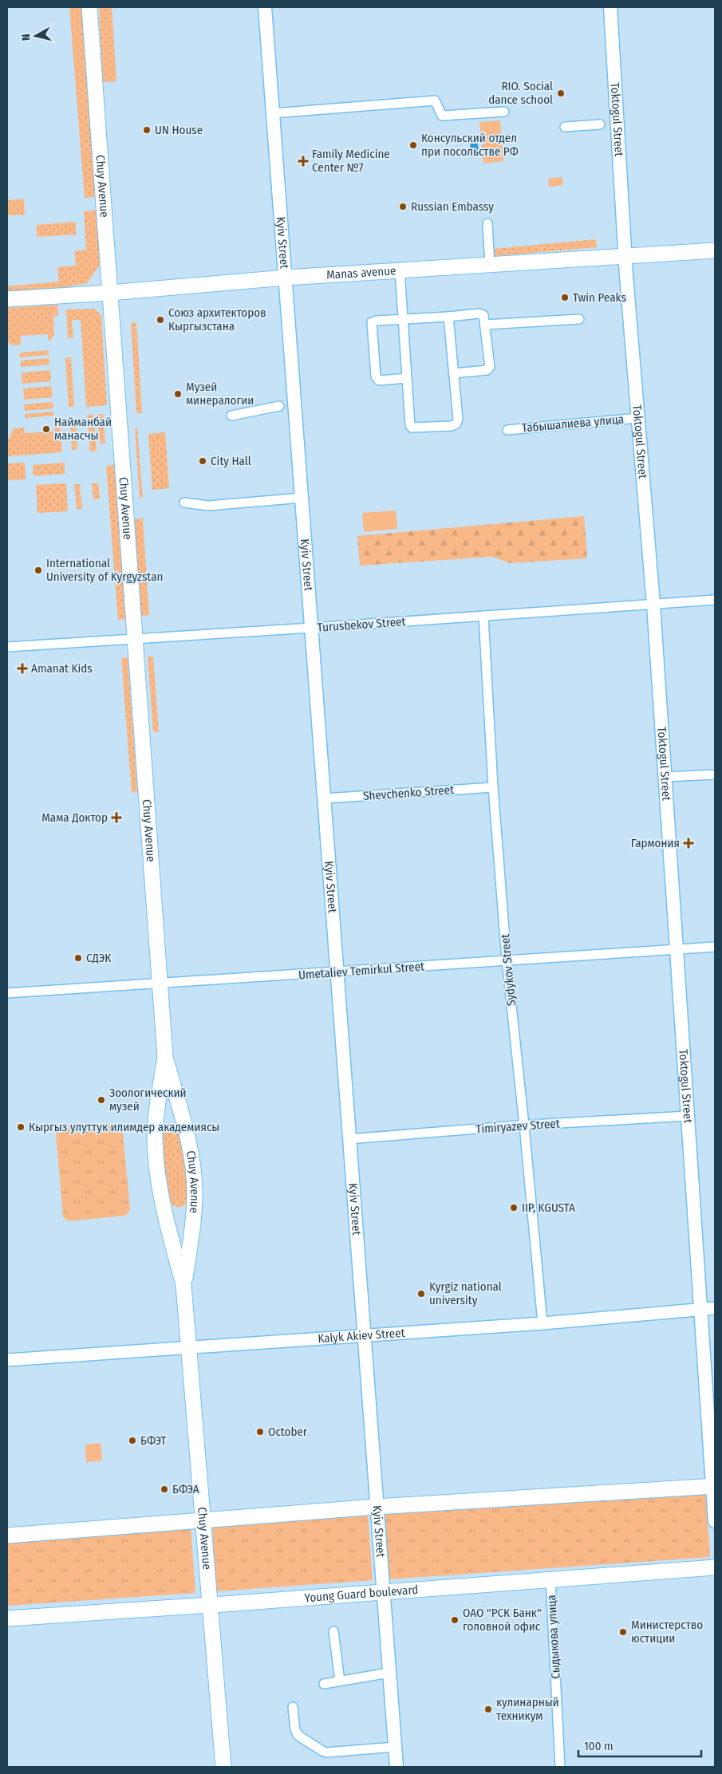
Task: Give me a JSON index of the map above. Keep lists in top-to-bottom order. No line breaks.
{"streets":{"main road":["Toktogul Street","Chuy Avenue","Kyiv Street","Manas avenue","Young Guard boulevard"],"street":["Табышалиева улица","Turusbekov Street","Shevchenko Street","Sydykov Street","Umetaliev Temirkul Street","Timiryazev Street","Kalyk Akiev Street","Сыдыкова улица"]},"crossings":[["Toktogul Street","Manas avenue"],["Toktogul Street","Табышалиева улица"],["Toktogul Street","Turusbekov Street"],["Toktogul Street","Umetaliev Temirkul Street"],["Toktogul Street","Timiryazev Street"],["Toktogul Street","Kalyk Akiev Street"],["Chuy Avenue","Manas avenue"],["Chuy Avenue","Turusbekov Street"],["Chuy Avenue","Umetaliev Temirkul Street"],["Chuy Avenue","Kalyk Akiev Street"],["Chuy Avenue","Young Guard boulevard"],["Kyiv Street","Manas avenue"],["Kyiv Street","Turusbekov Street"],["Kyiv Street","Shevchenko Street"],["Kyiv Street","Umetaliev Temirkul Street"],["Kyiv Street","Timiryazev Street"],["Kyiv Street","Kalyk Akiev Street"],["Kyiv Street","Young Guard boulevard"],["Turusbekov Street","Sydykov Street"],["Shevchenko Street","Sydykov Street"],["Sydykov Street","Umetaliev Temirkul Street"],["Sydykov Street","Timiryazev Street"],["Sydykov Street","Kalyk Akiev Street"],["Young Guard boulevard","Сыдыкова улица"]],"places":{"other":["RIO. Social dance school","UN House","Консульский отдел при посольстве РФ","Russian Embassy","Twin Peaks","Союз архитекторов Кыргызстана","Музей минералогии","Найманбай манасчы","City Hall","International University of Kyrgyzstan","СДЭК","Зоологический музей","Кыргыз улуттук илимдер академиясы","IIP, KGUSTA","Kyrgiz national university","October","БФЭТ","БФЭА","ОАО \"РСК Банк\" головной офис","Министерство юстиции","кулинарный техникум"],"health":["Family Medicine Center №7","Amanat Kids","Мама Доктор","Гармония"]},"scale_bar":"100 m","north":"left"}
